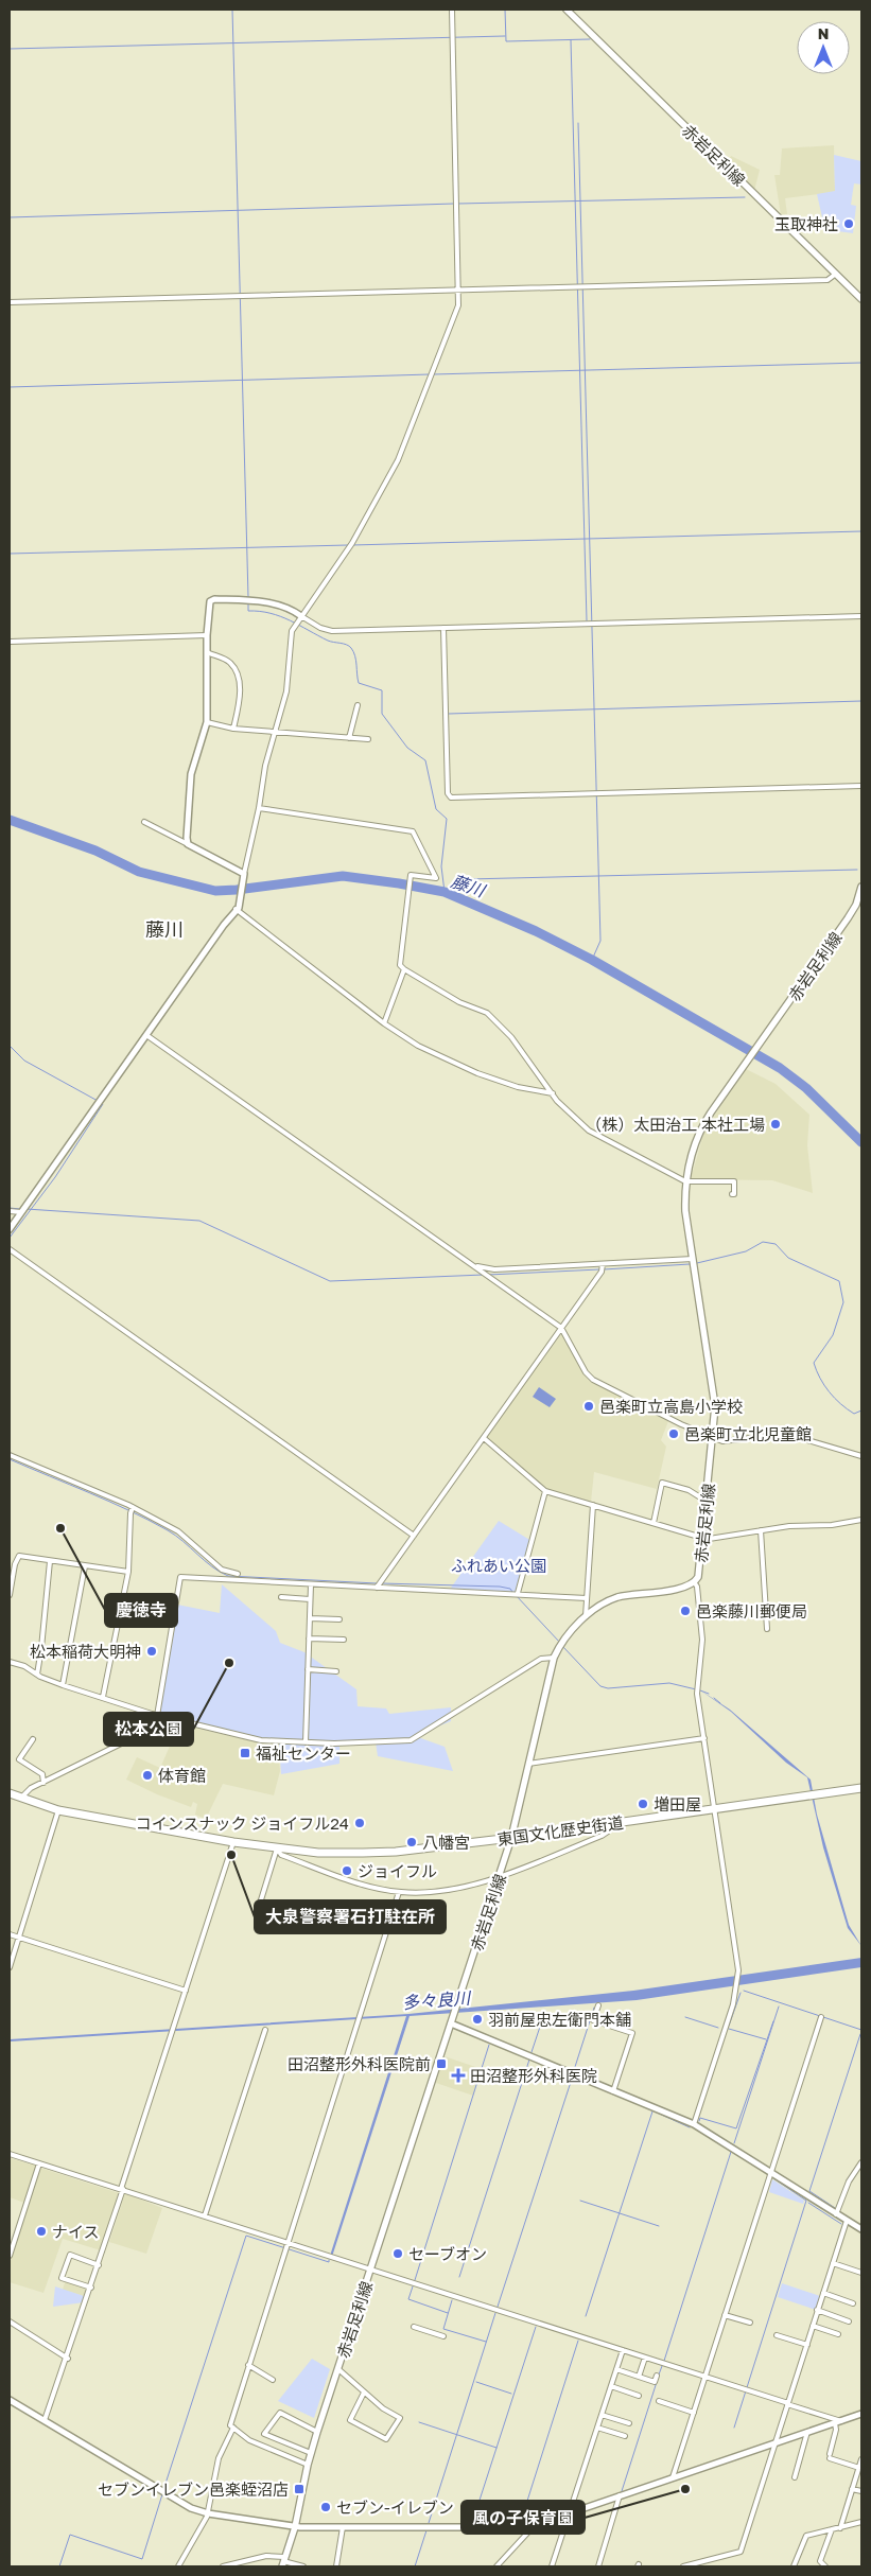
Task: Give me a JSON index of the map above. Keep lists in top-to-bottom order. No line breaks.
{"streets":{"highway":["東国文化歴史街道"],"main road":["赤岩足利線"]},"crossings":[["赤岩足利線","東国文化歴史街道"]],"districts":["藤川"],"water":["藤川","多々良川"],"parks":["ふれあい公園"],"places":{"other":["玉取神社","（株）太田治工 本社工場","邑楽町立高島小学校","邑楽町立北児童館","慶徳寺","邑楽藤川郵便局","松本稲荷大明神","松本公園","体育館","増田屋","コインスナック ジョイフル24","八幡宮","大泉警察署石打駐在所","ジョイフル","羽前屋忠左衛門本舗","ナイス","セーブオン","風の子保育園","セブン-イレブン"],"transit":["福祉センター","田沼整形外科医院前","セブンイレブン邑楽蛭沼店"],"health":["田沼整形外科医院"]},"north":"top"}
